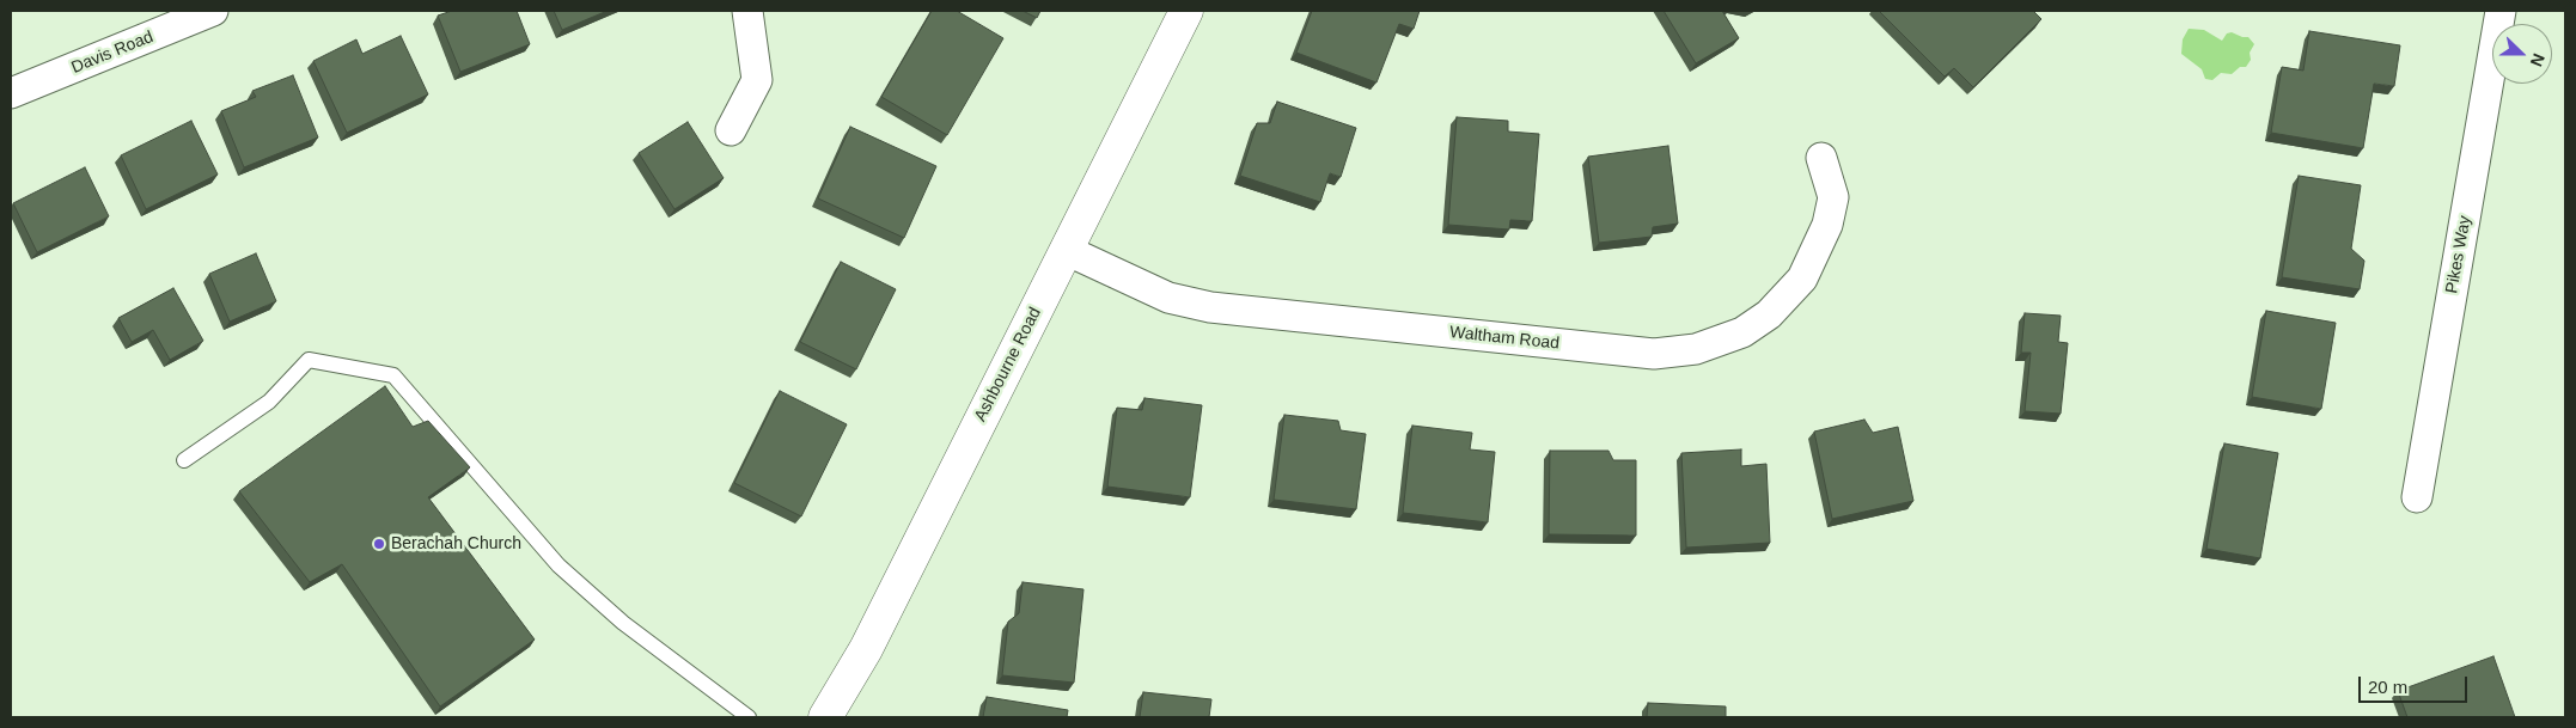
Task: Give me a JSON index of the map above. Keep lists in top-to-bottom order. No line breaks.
{"streets":{"street":["Davis Road","Pikes Way","Waltham Road","Ashbourne Road"]},"crossings":[["Waltham Road","Ashbourne Road"]],"places":["Berachah Church"],"scale_bar":"20 m","north":"right"}
